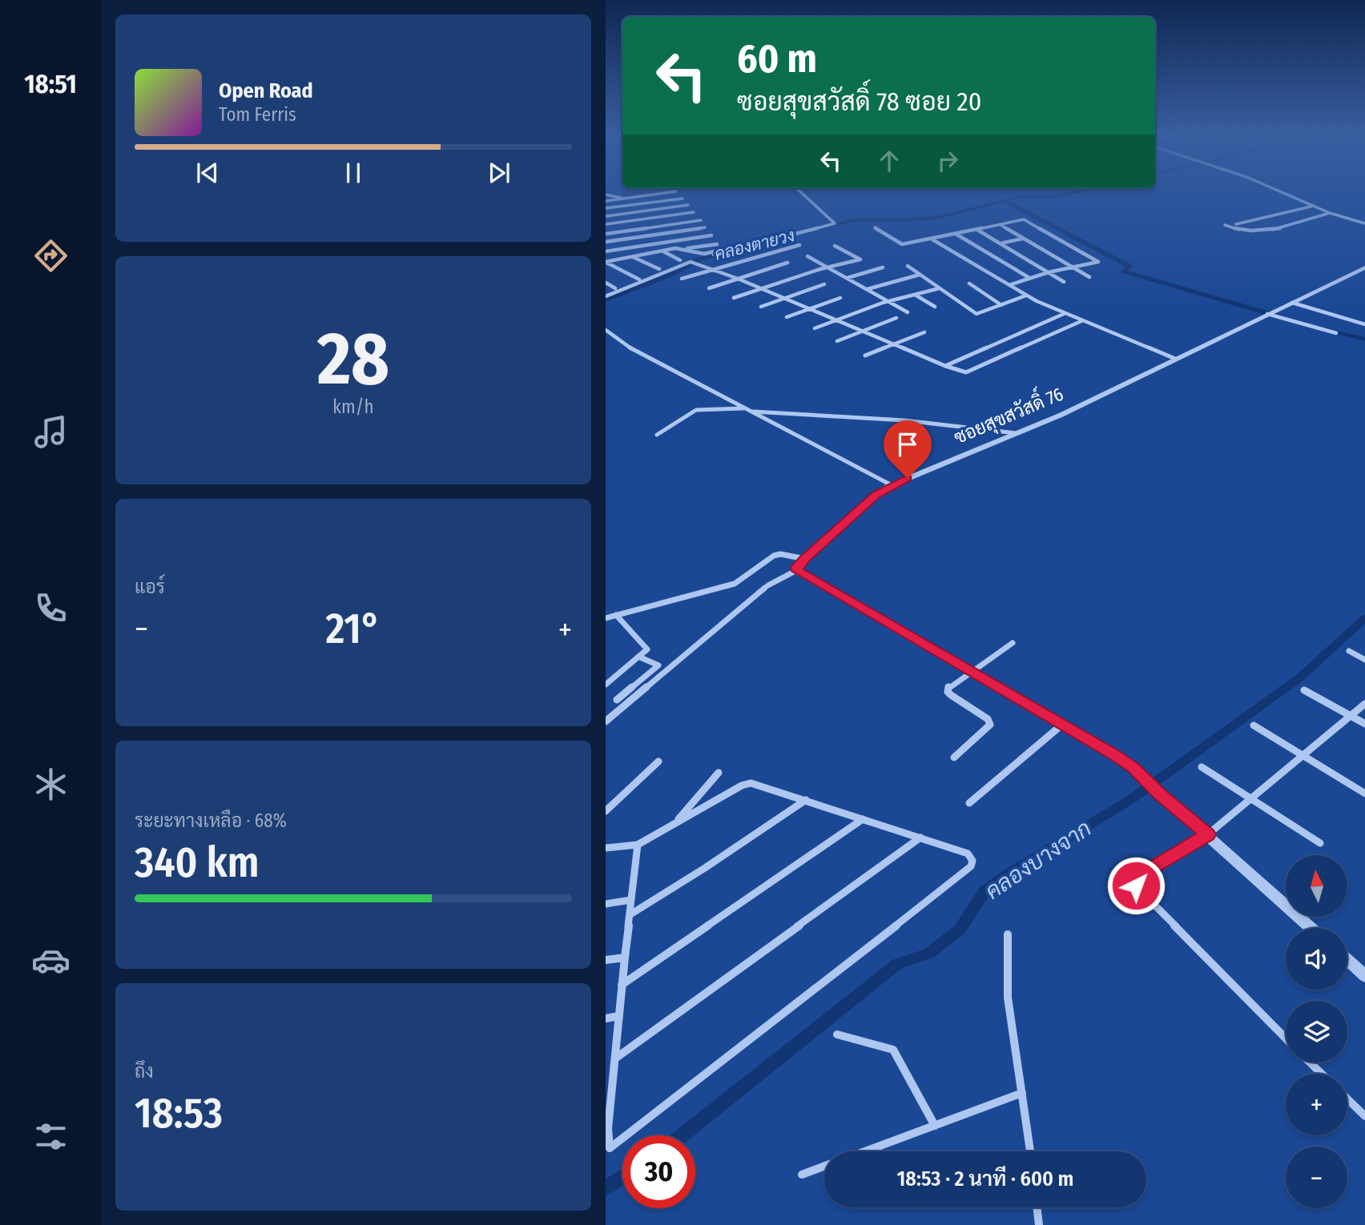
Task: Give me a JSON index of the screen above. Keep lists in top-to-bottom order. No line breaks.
{"streets":{"street":["ซอยสุขสวัสดิ์ 76"]},"water":["คลองตายวง","คลองบางจาก"],"north":"top","page":{"tabs":"18:51","turn":["60 m","ซอยสุขสวัสดิ์ 78 ซอย 20"],"song":["Open Road","Tom Ferris"],"tile":[["28","km/h"],"แอร์",["ระยะทางเหลือ · 68%","340 km"],["ถึง","18:53"]],"heat":["−","21°","+"],"map_buttons":["+","−"],"limit":"30","trip":"18:53 · 2 นาที · 600 m"}}
